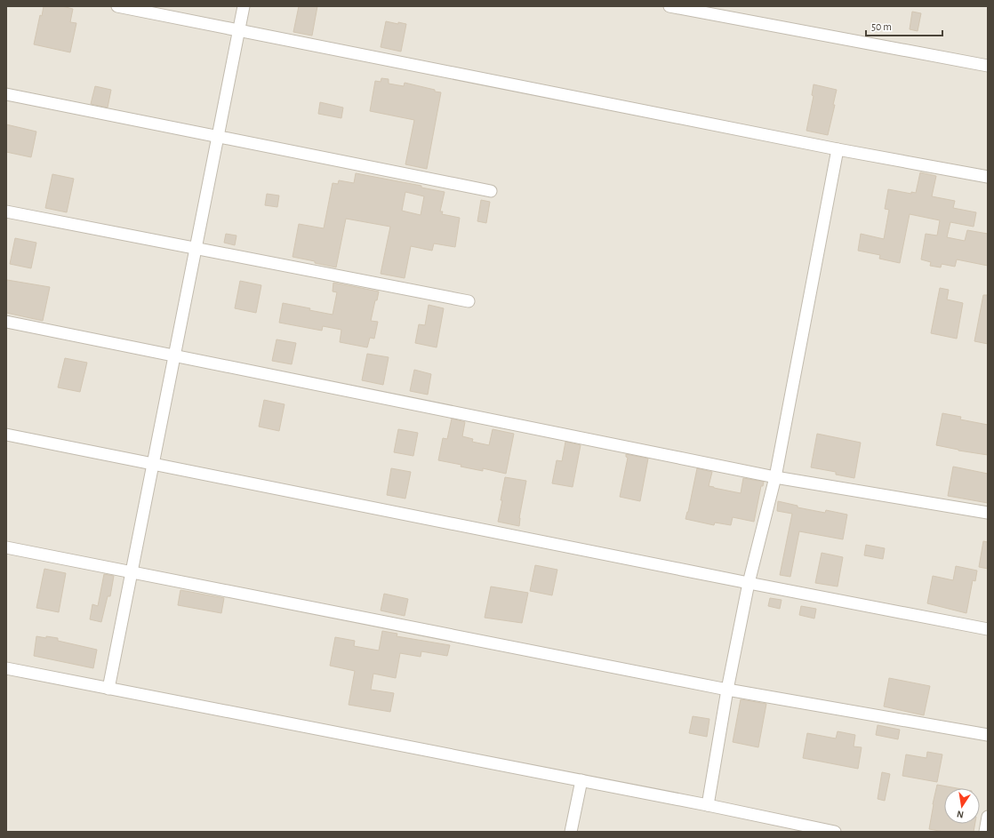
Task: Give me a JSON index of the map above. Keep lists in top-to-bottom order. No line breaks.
{"scale_bar":"50 m","north":"bottom"}
